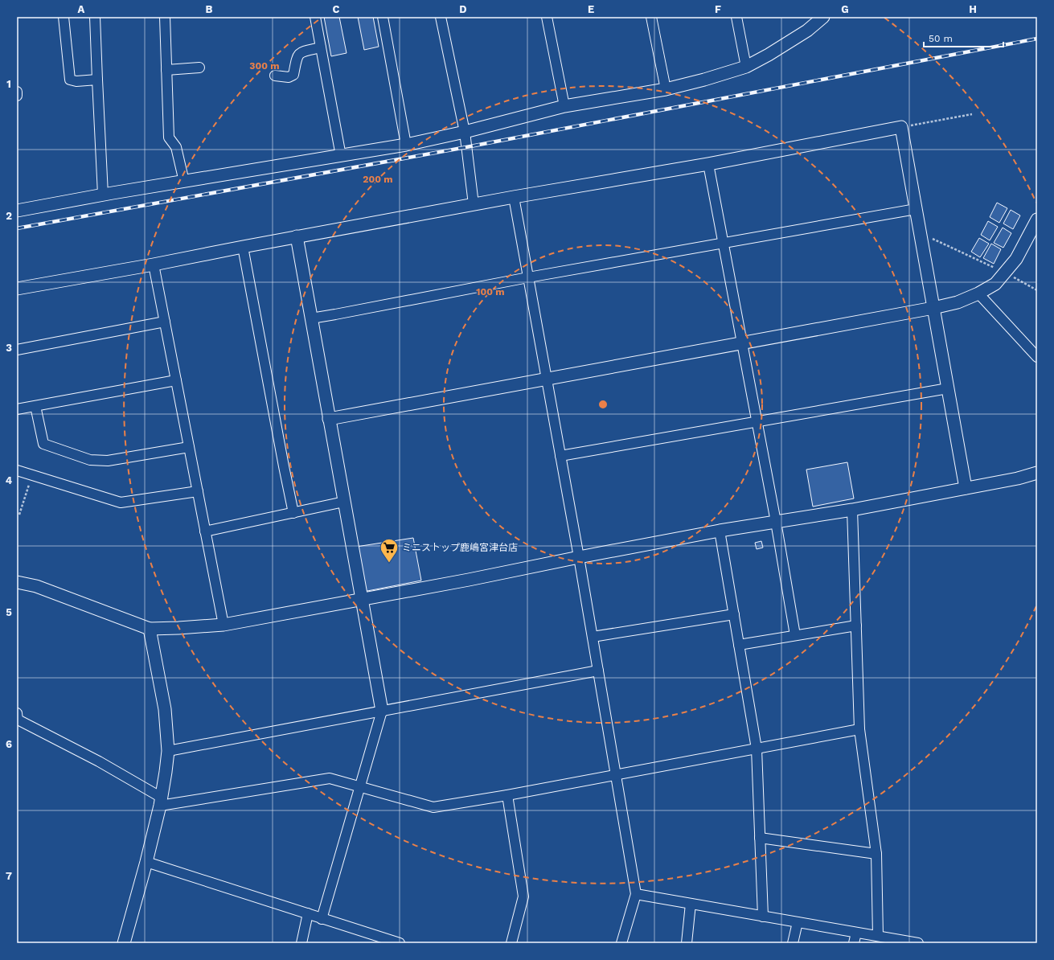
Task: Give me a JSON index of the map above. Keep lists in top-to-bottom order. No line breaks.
{"places":{"supermarket":["ミニストップ鹿嶋宮津台店"]},"scale_bar":"50 m","grid":{"columns":["A","B","C","D","E","F","G","H"],"rows":["1","2","3","4","5","6","7"]},"rings":["300 m","200 m","100 m"]}
